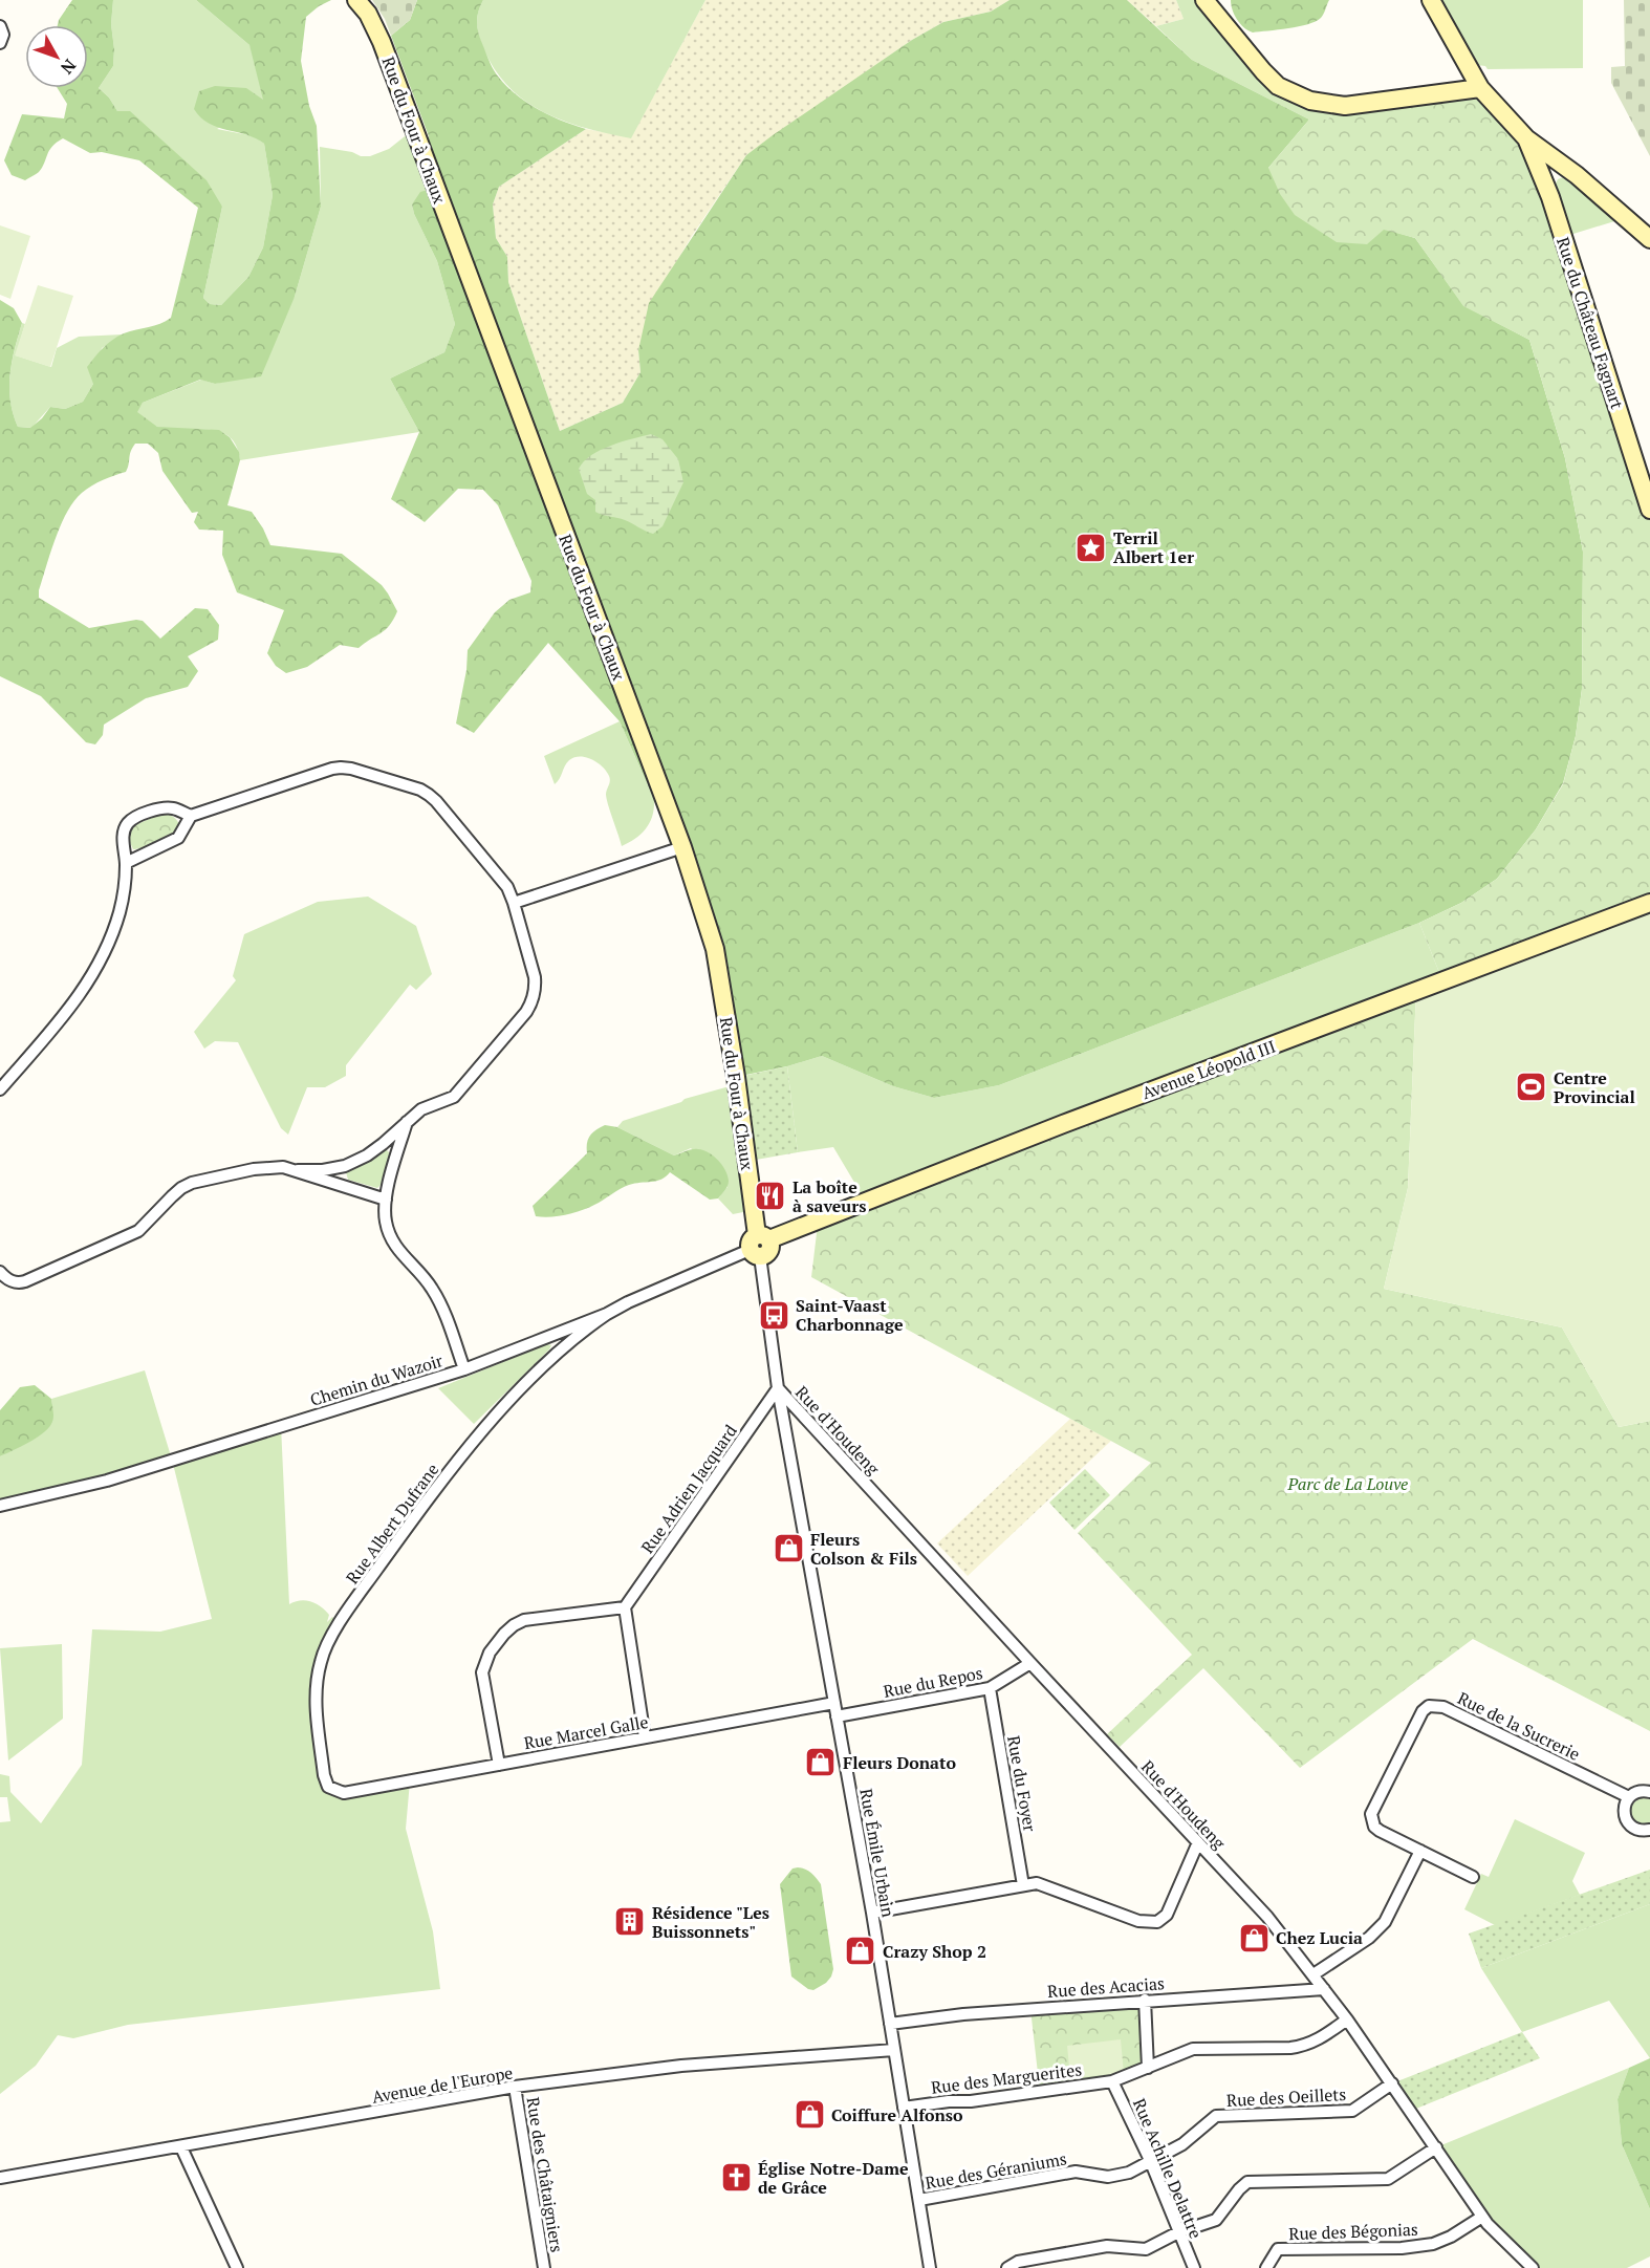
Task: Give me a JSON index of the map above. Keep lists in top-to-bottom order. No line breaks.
{"streets":{"street":["Rue du Four à Chaux","Rue du Château Fagnart","Avenue Léopold III","Chemin du Wazoir","Rue d'Houdeng","Rue Adrien Jacquard","Rue Albert Dufrane","Rue du Repos","Rue de la Sucrerie","Rue Marcel Galle","Rue du Foyer","Rue Émile Urbain","Rue des Acacias","Rue des Marguerites","Avenue de l'Europe","Rue des Oeillets","Rue Achille Delattre","Rue des Géraniums","Rue des Châtaigniers","Rue des Bégonias"]},"crossings":[["Rue du Four à Chaux","Avenue Léopold III"],["Rue du Four à Chaux","Chemin du Wazoir"],["Rue du Four à Chaux","Rue Émile Urbain"],["Avenue Léopold III","Chemin du Wazoir"],["Avenue Léopold III","Rue Émile Urbain"],["Chemin du Wazoir","Rue Albert Dufrane"],["Chemin du Wazoir","Rue Émile Urbain"],["Rue d'Houdeng","Rue Adrien Jacquard"],["Rue d'Houdeng","Rue du Repos"],["Rue d'Houdeng","Rue Émile Urbain"],["Rue d'Houdeng","Rue des Acacias"],["Rue d'Houdeng","Rue des Marguerites"],["Rue d'Houdeng","Rue des Oeillets"],["Rue d'Houdeng","Rue des Bégonias"],["Rue Adrien Jacquard","Rue Émile Urbain"],["Rue Albert Dufrane","Rue Marcel Galle"],["Rue du Repos","Rue du Foyer"],["Rue du Repos","Rue Émile Urbain"],["Rue Marcel Galle","Rue Émile Urbain"],["Rue Émile Urbain","Rue des Acacias"],["Rue Émile Urbain","Rue des Marguerites"],["Rue Émile Urbain","Avenue de l'Europe"],["Rue Émile Urbain","Rue des Géraniums"],["Rue des Marguerites","Rue Achille Delattre"],["Avenue de l'Europe","Rue des Châtaigniers"],["Rue des Oeillets","Rue Achille Delattre"],["Rue des Oeillets","Rue des Géraniums"],["Rue Achille Delattre","Rue des Géraniums"]],"parks":["Parc de La Louve"],"places":{"place":["Terril Albert 1er"],"sports":["Centre Provincial"],"restaurant":["La boîte à saveurs"],"bus stop":["Saint-Vaast Charbonnage"],"shop":["Fleurs Colson & Fils","Fleurs Donato","Chez Lucia","Crazy Shop 2","Coiffure Alfonso"],"building":["Résidence \"Les Buissonnets\""],"church":["Église Notre-Dame de Grâce"]},"north":"bottom right"}
